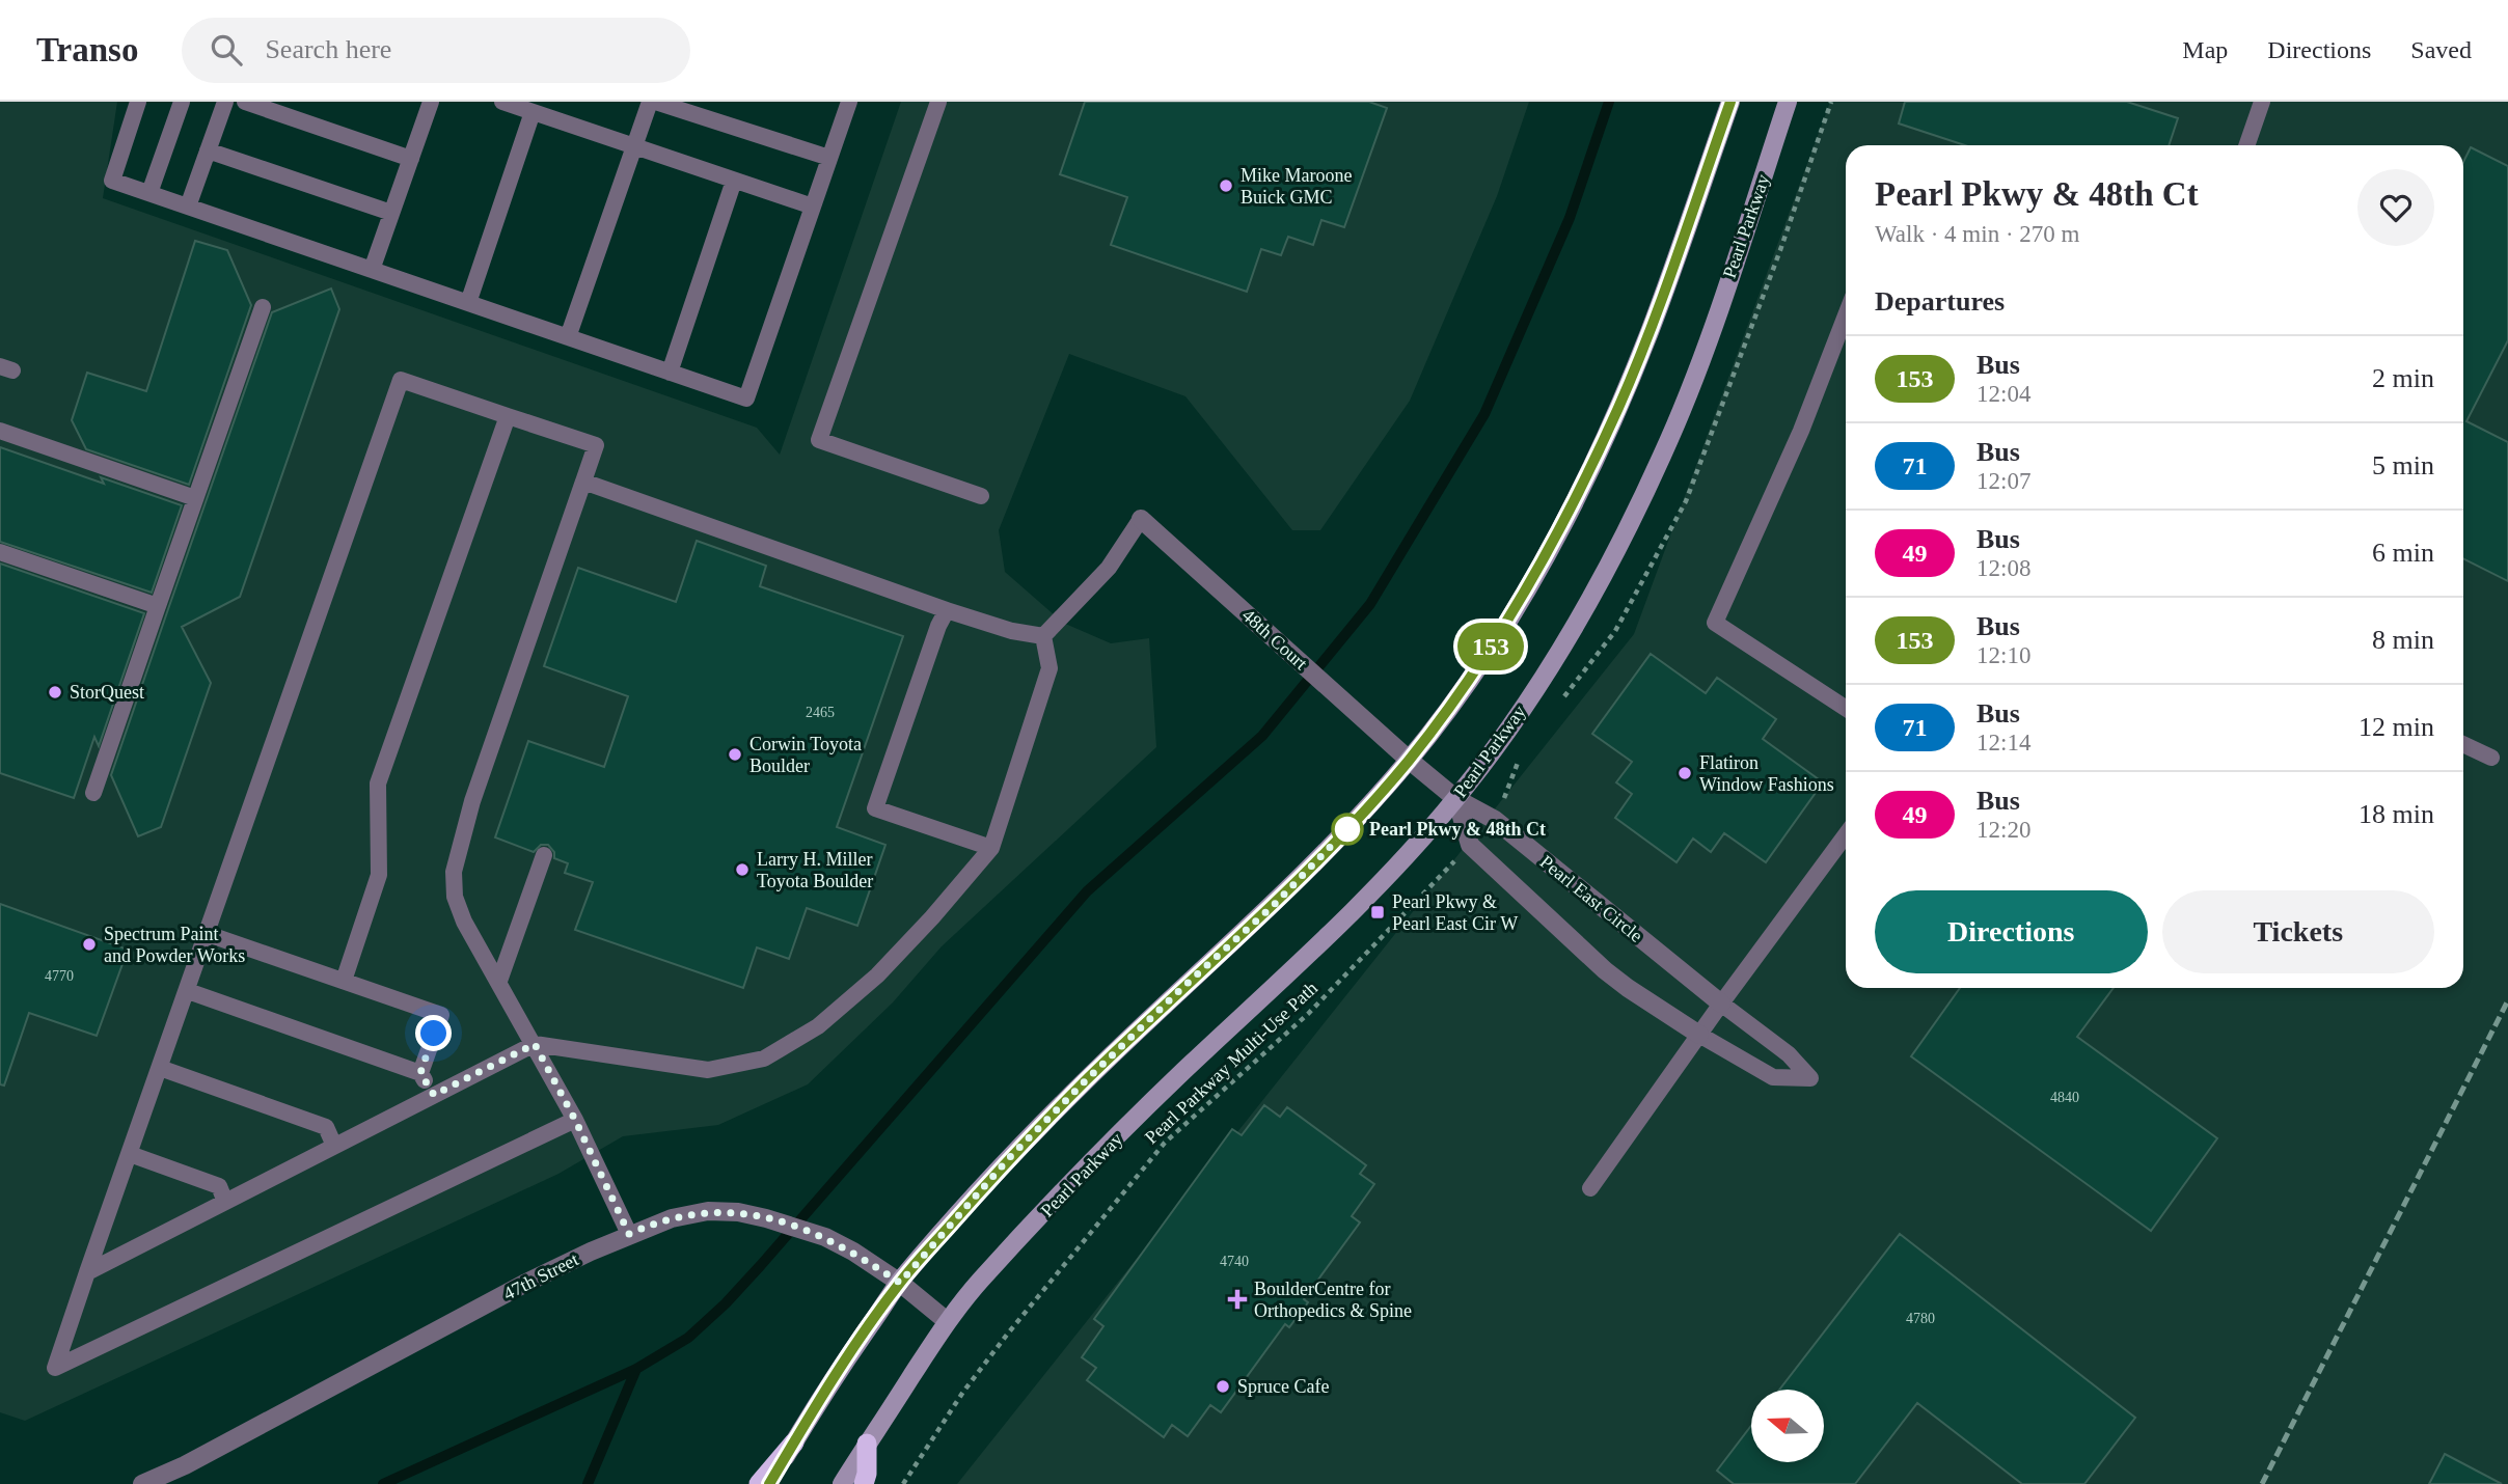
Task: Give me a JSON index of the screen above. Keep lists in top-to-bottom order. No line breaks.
{"streets":{"main road":["Pearl Parkway"],"street":["48th Court","Pearl East Circle","47th Street"],"path":["Pearl Parkway Multi-Use Path"]},"crossings":[["Pearl Parkway","Pearl East Circle"],["Pearl Parkway","47th Street"],["48th Court","Pearl East Circle"]],"places":{"other":["Mike Maroone Buick GMC","StorQuest","Corwin Toyota Boulder","Flatiron Window Fashions","Pearl Pkwy & 48th Ct","Larry H. Miller Toyota Boulder","Spectrum Paint and Powder Works","Spruce Cafe"],"transit":["Pearl Pkwy & Pearl East Cir W"],"health":["BoulderCentre for Orthopedics & Spine"]},"lines":["bus line 153"],"house_numbers":["2465","4770","4840","4740","4780"],"north":"left","page":{"header":"Transo","search":"Search here","nav":["Map","Directions","Saved"],"on_map":"153","heading":[["Pearl Pkwy & 48th Ct","Walk · 4 min · 270 m"],"Departures"],"list":[{"mark":"153","name":"Bus","note":"12:04","value":"2 min"},{"mark":"71","name":"Bus","note":"12:07","value":"5 min"},{"mark":"49","name":"Bus","note":"12:08","value":"6 min"},{"mark":"153","name":"Bus","note":"12:10","value":"8 min"},{"mark":"71","name":"Bus","note":"12:14","value":"12 min"},{"mark":"49","name":"Bus","note":"12:20","value":"18 min"}],"buttons":["Directions","Tickets"]}}
